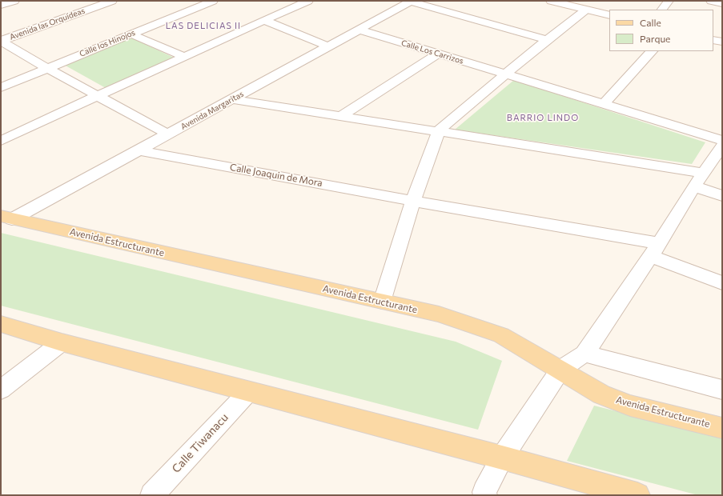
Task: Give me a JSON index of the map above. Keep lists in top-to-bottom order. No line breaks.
{"streets":{"main road":["Avenida Estructurante"],"street":["Avenida las Orquídeas","Calle los Hinojos","Calle Los Carrizos","Avenida Margaritas","Calle Joaquin de Mora","Calle Tiwanacu"]},"crossings":[["Calle Los Carrizos","Avenida Margaritas"],["Avenida Margaritas","Calle Joaquin de Mora"],["Avenida Margaritas","Avenida Estructurante"]],"districts":["LAS DELICIAS II","BARRIO LINDO"],"legend":["Calle","Parque"]}
